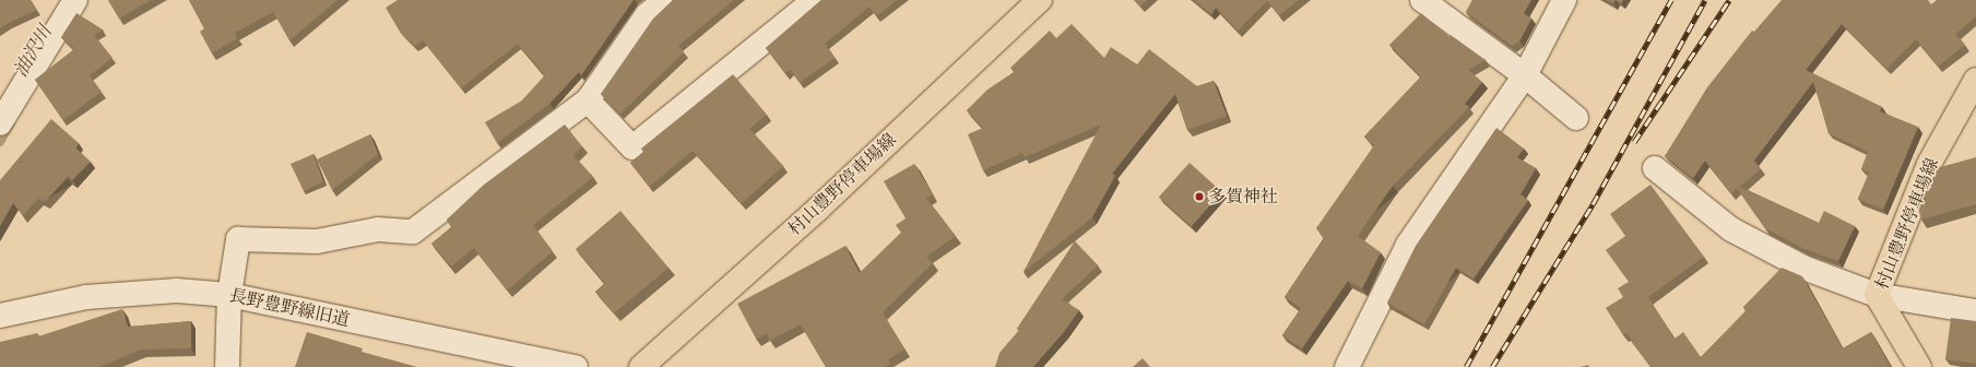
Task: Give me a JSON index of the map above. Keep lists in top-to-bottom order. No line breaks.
{"streets":{"main road":["村山豊野停車場線"],"street":["長野豊野線旧道"]},"water":["油沢川"],"places":["多賀神社"]}
